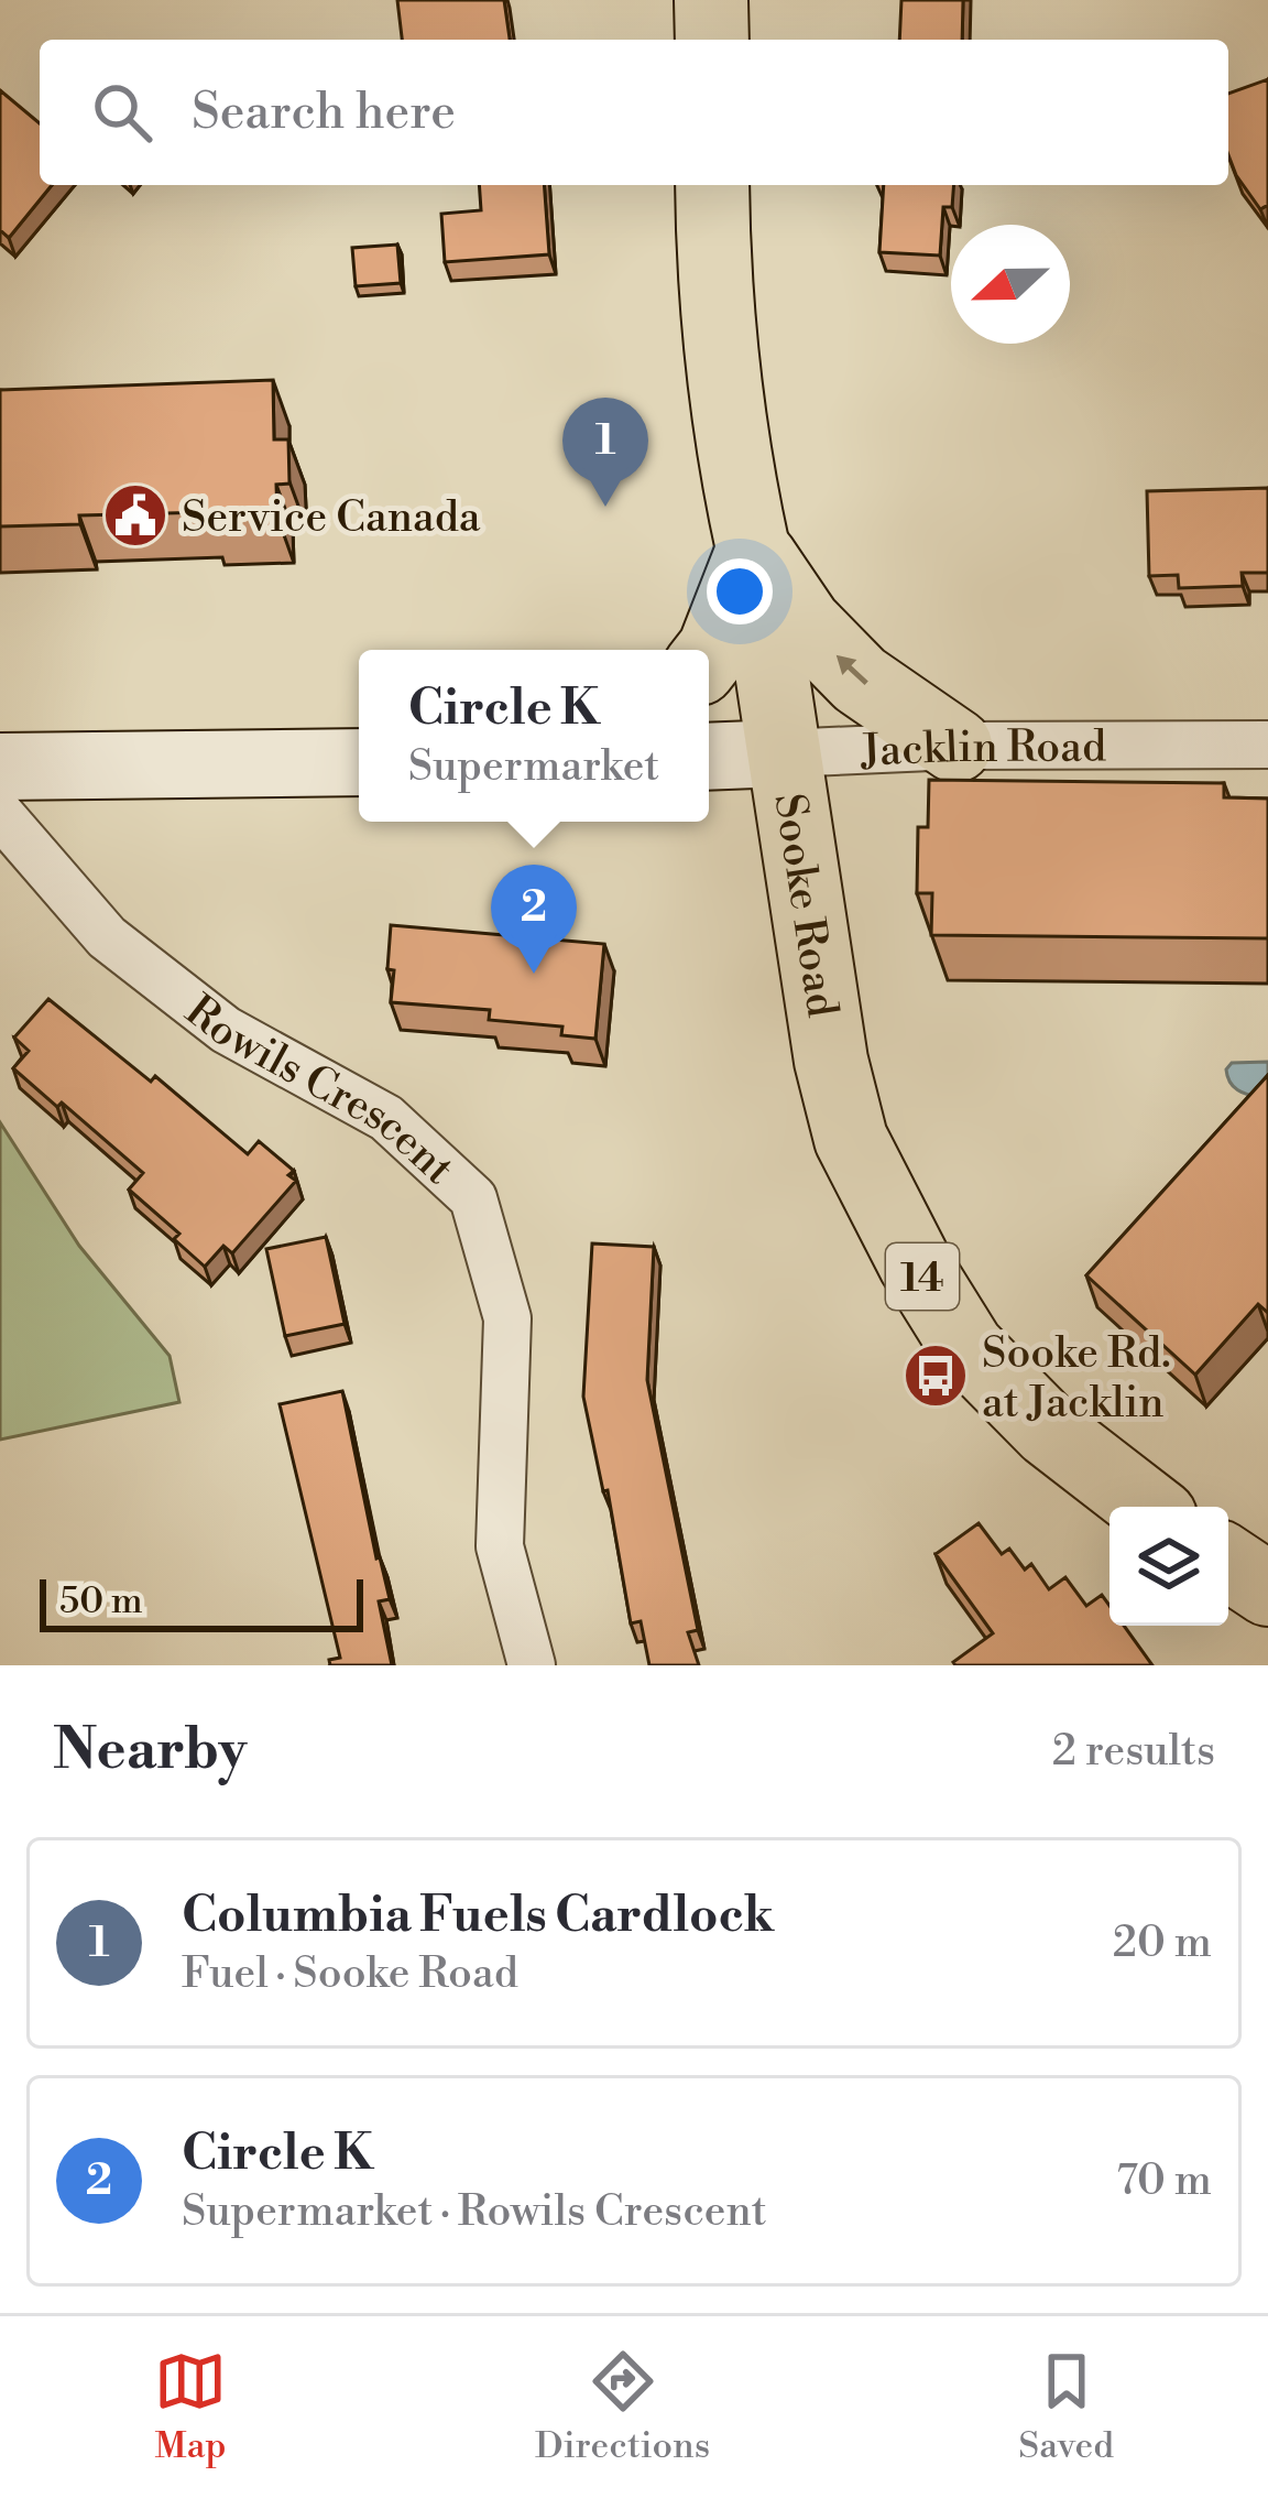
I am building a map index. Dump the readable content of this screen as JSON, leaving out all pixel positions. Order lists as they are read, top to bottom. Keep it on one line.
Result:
{"streets":{"main road":["Jacklin Road","Sooke Road","14"],"street":["Rowils Crescent"]},"crossings":[["Jacklin Road","Sooke Road"]],"places":{"public building":["Service Canada"],"bus stop":["Sooke Rd. at Jacklin"]},"scale_bar":"50 m","north":"left","page":{"search":"Search here","pins":["1","2"],"popup":["Circle K","Supermarket"],"scale":"50 m","heading":["Nearby","2 results"],"list":[{"mark":"1","name":"Columbia Fuels Cardlock","note":"Fuel · Sooke Road","value":"20 m"},{"mark":"2","name":"Circle K","note":"Supermarket · Rowils Crescent","value":"70 m"}],"nav":["Map","Directions","Saved"]}}
